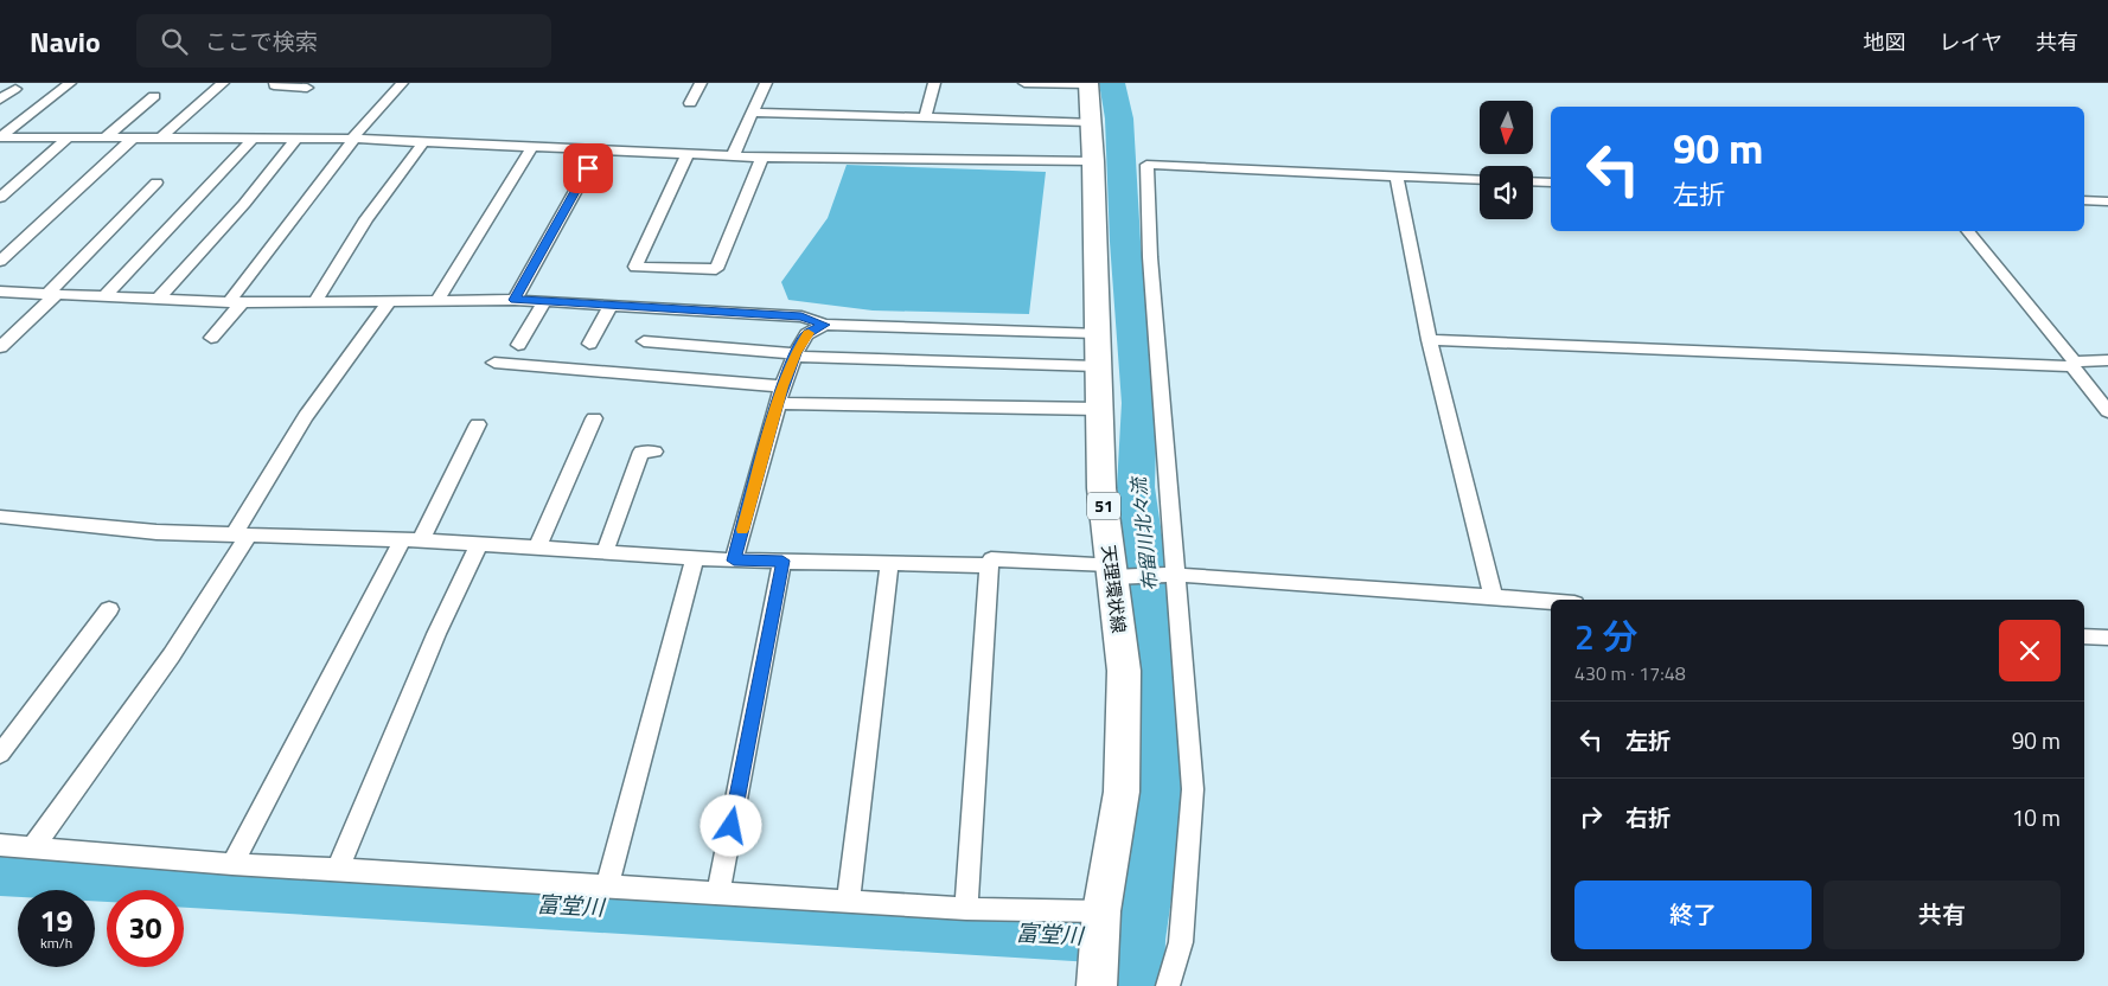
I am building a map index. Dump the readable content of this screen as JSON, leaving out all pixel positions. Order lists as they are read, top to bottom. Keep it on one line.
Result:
{"streets":{"main road":["51","天理環状線"]},"water":["布留川北々流","富堂川"],"north":"bottom","page":{"header":"Navio","search":"ここで検索","nav":["地図","レイヤ","共有"],"turn":["90 m","左折"],"heading":["2 分","430 m · 17:48"],"list":[{"name":"左折","value":"90 m"},{"name":"右折","value":"10 m"}],"buttons":["終了","共有"],"speed":"19 km/h","limit":"30"}}
